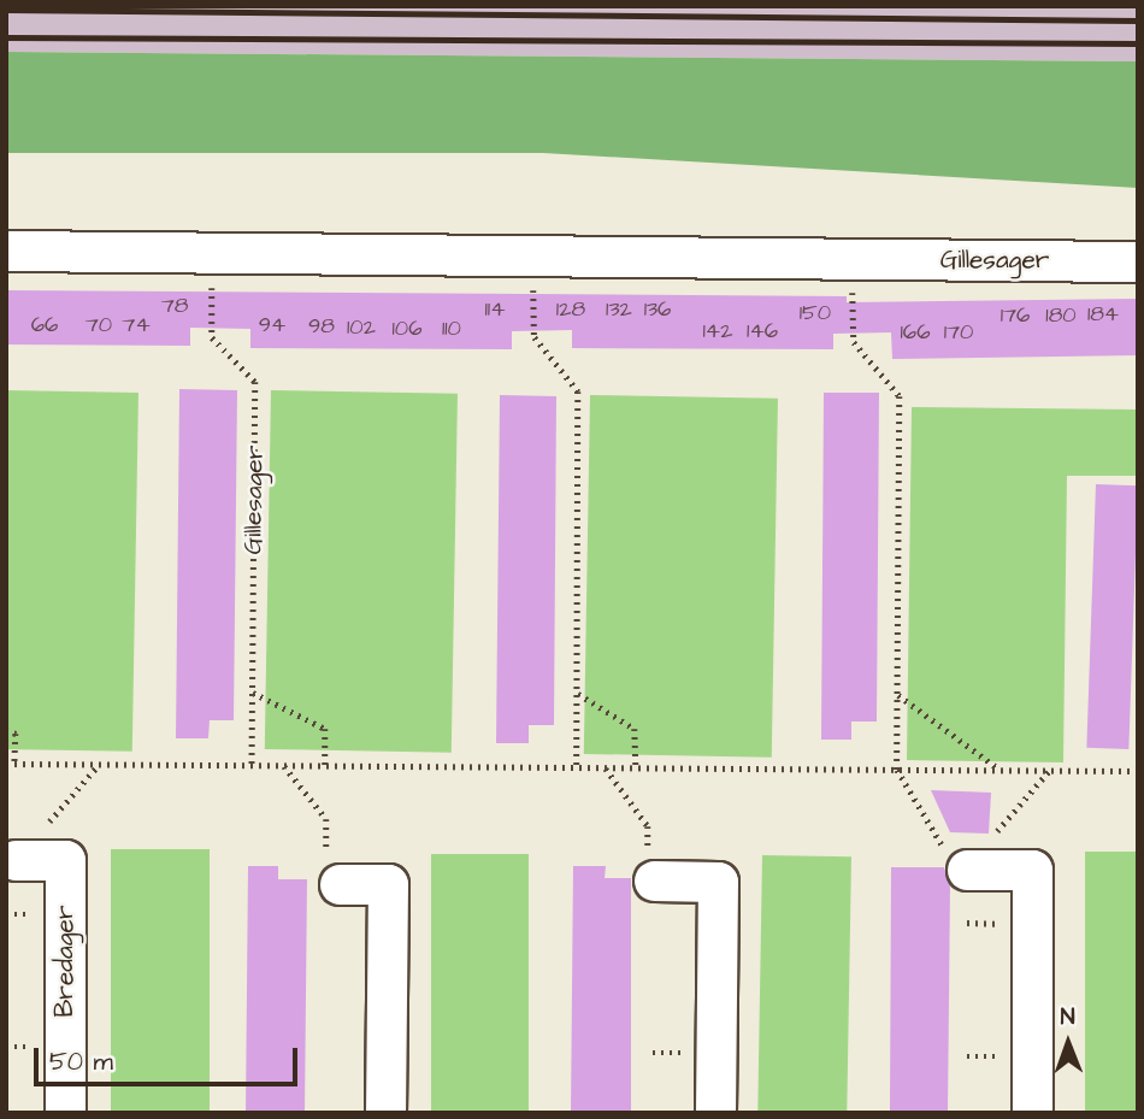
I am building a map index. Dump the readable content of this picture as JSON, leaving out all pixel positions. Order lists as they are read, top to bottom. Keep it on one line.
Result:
{"streets":{"street":["Gillesager","Bredager"]},"house_numbers":["78","114","128","132","136","150","184","176","180","66","70","74","94","98","102","106","110","142","146","166","170"],"scale_bar":"50 m","north":"top"}
